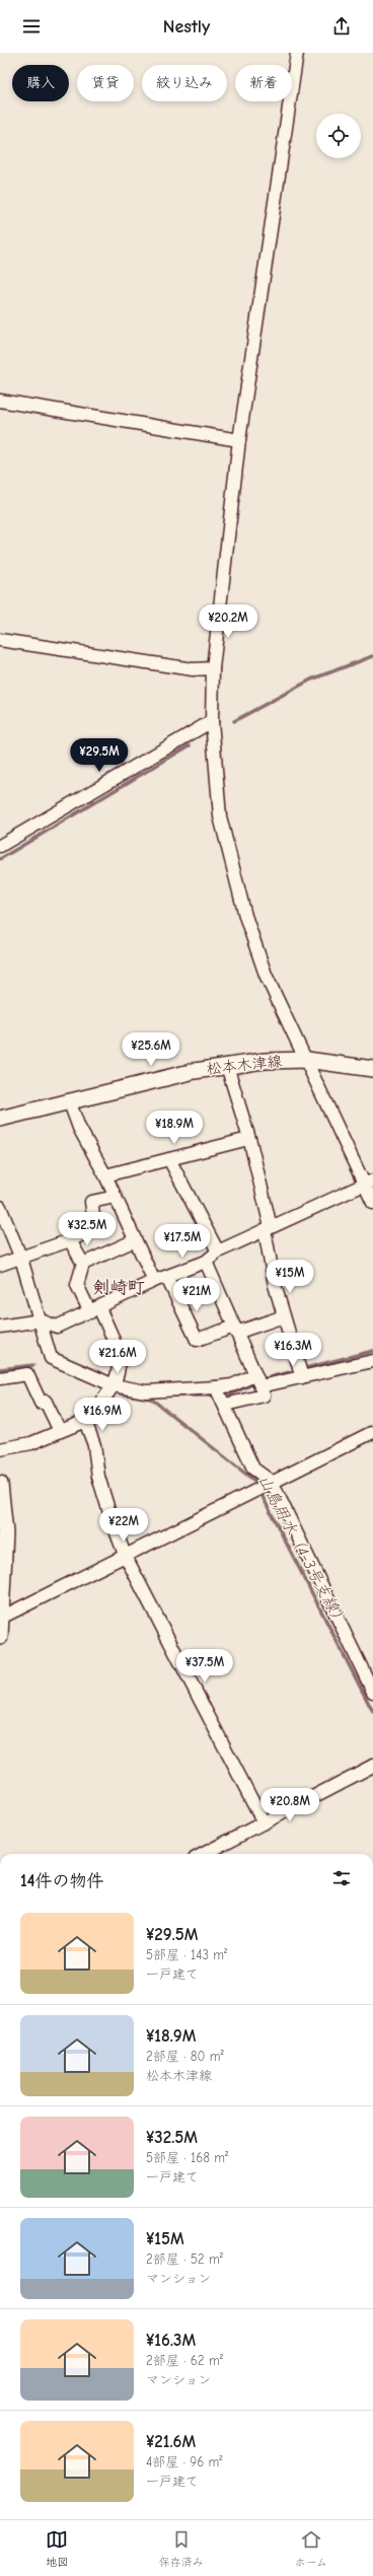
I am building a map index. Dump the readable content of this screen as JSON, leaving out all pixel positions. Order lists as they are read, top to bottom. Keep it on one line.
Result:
{"streets":{"main road":["松本木津線"]},"districts":["剣崎町"],"water":["山島用水（4-3号支線）"],"page":{"header":"Nestly","chip":["購入","賃貸","絞り込み","新着"],"price":["¥20.2M","¥29.5M","¥25.6M","¥18.9M","¥32.5M","¥17.5M","¥15M","¥21M","¥16.3M","¥21.6M","¥16.9M","¥22M","¥37.5M","¥20.8M"],"heading":"14件の物件","list":[{"name":"¥29.5M","note":"5部屋 · 143 m² · 一戸建て"},{"name":"¥18.9M","note":"2部屋 · 80 m² · 松本木津線"},{"name":"¥32.5M","note":"5部屋 · 168 m² · 一戸建て"},{"name":"¥15M","note":"2部屋 · 52 m² · マンション"},{"name":"¥16.3M","note":"2部屋 · 62 m² · マンション"},{"name":"¥21.6M","note":"4部屋 · 96 m² · 一戸建て"}],"tabs":["地図","保存済み","ホーム"]}}
